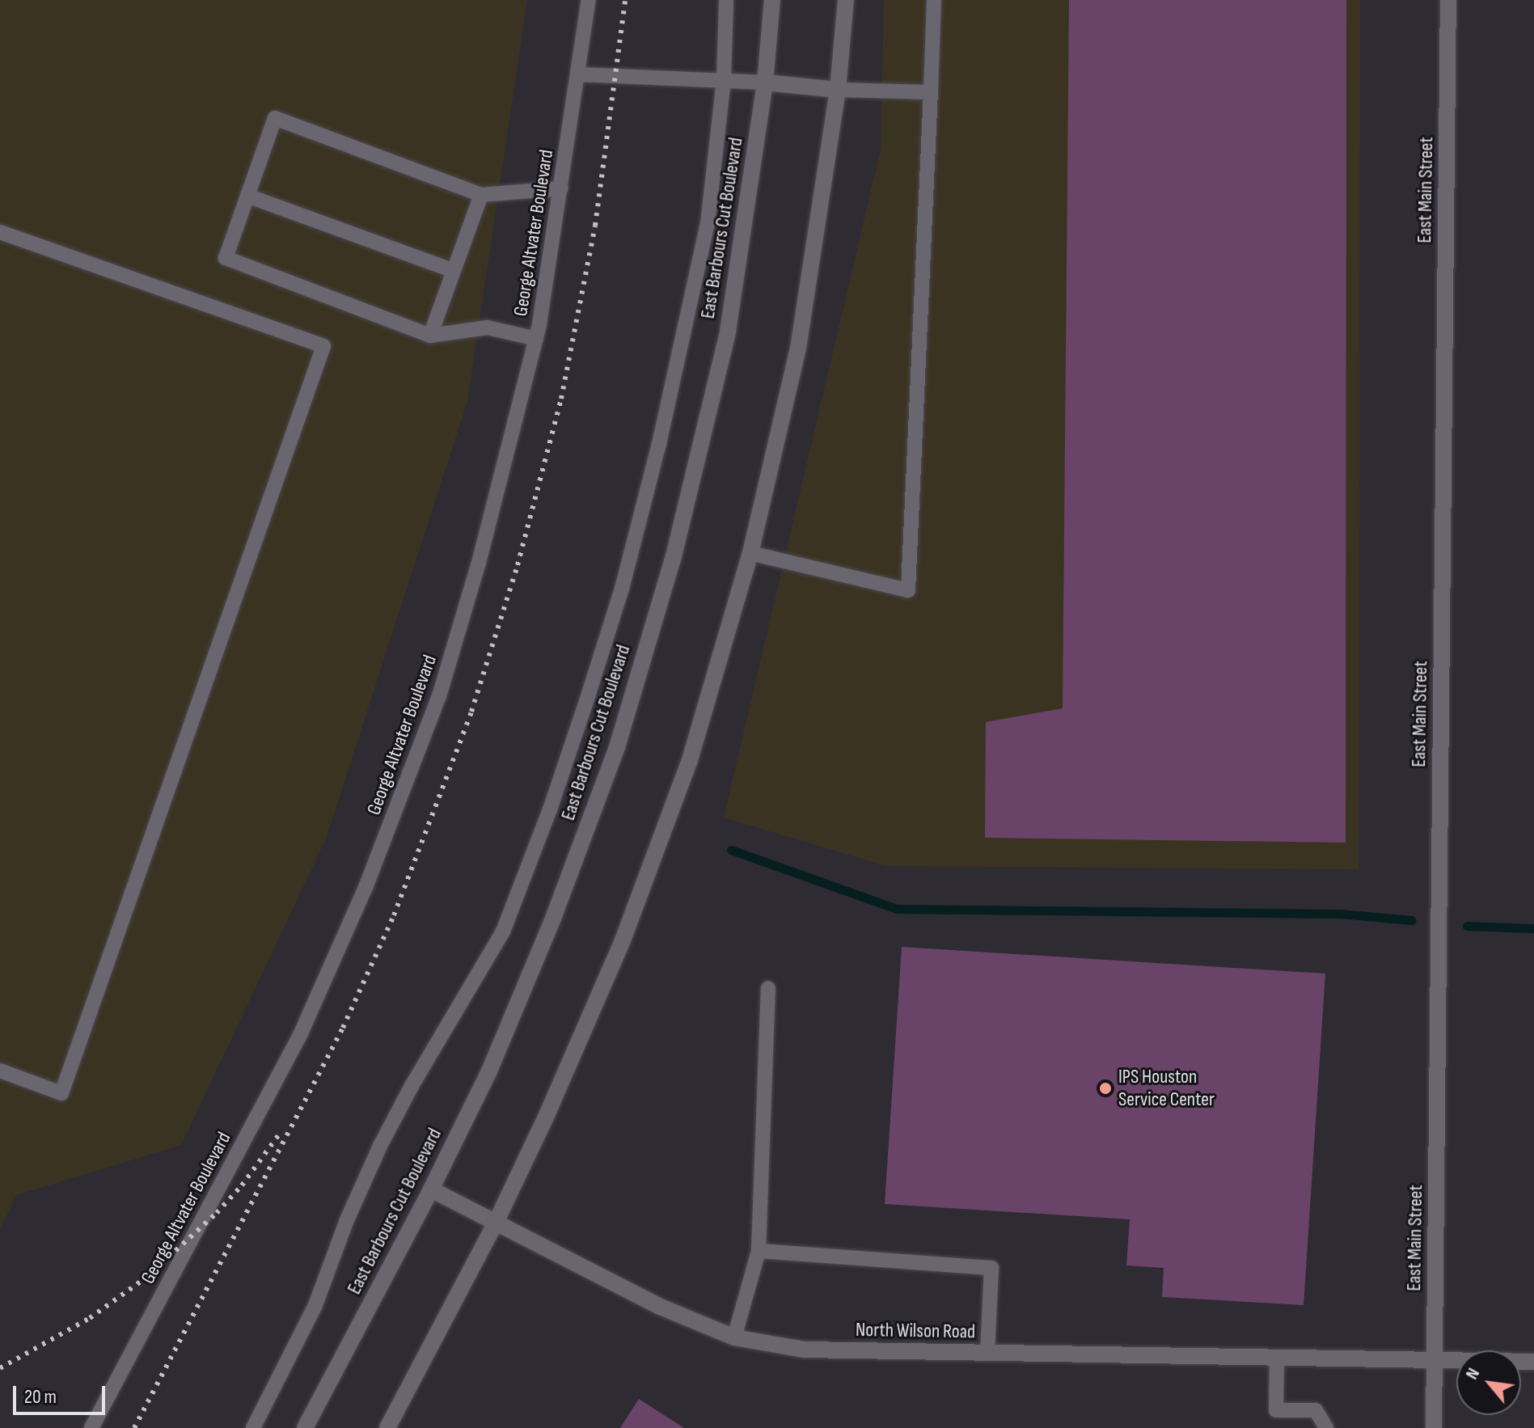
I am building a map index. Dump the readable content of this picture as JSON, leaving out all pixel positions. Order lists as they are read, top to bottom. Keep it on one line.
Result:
{"streets":{"street":["East Main Street","East Barbours Cut Boulevard","North Wilson Road"],"lane":["George Altvater Boulevard"]},"crossings":[["East Main Street","North Wilson Road"],["East Barbours Cut Boulevard","North Wilson Road"]],"places":["IPS Houston Service Center"],"scale_bar":"20 m","north":"top left"}
